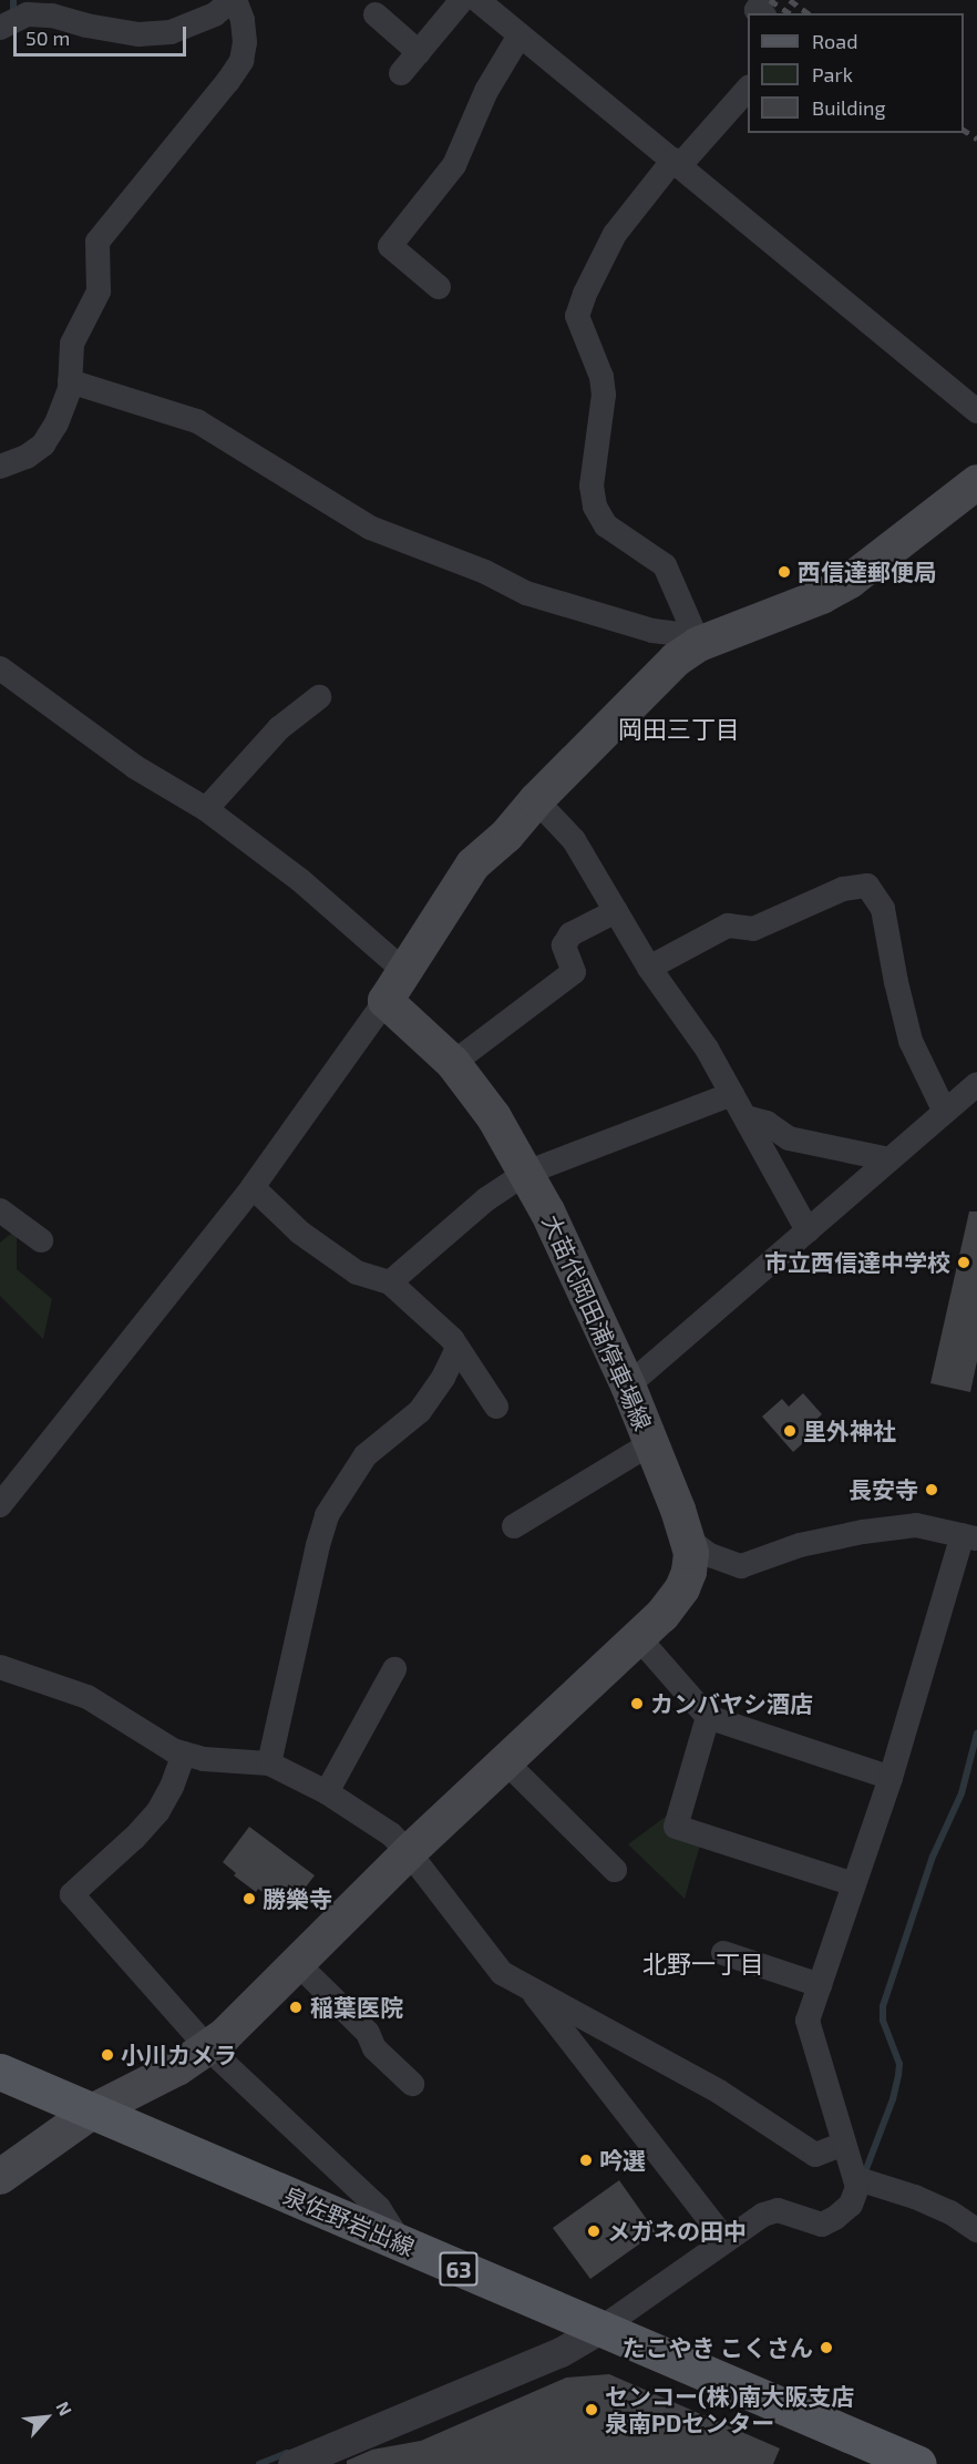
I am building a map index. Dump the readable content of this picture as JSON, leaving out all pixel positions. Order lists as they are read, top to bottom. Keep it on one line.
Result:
{"streets":{"main road":["大苗代岡田浦停車場線","泉佐野岩出線","63"]},"crossings":[["大苗代岡田浦停車場線","泉佐野岩出線"]],"districts":["岡田三丁目","北野一丁目"],"places":["西信達郵便局","市立西信達中学校","里外神社","長安寺","カンバヤシ酒店","勝樂寺","稲葉医院","小川カメラ","吟選","メガネの田中","たこやき こくさん","センコー(株)南大阪支店 泉南PDセンター"],"legend":["Road","Park","Building"],"scale_bar":"50 m","north":"top right"}
